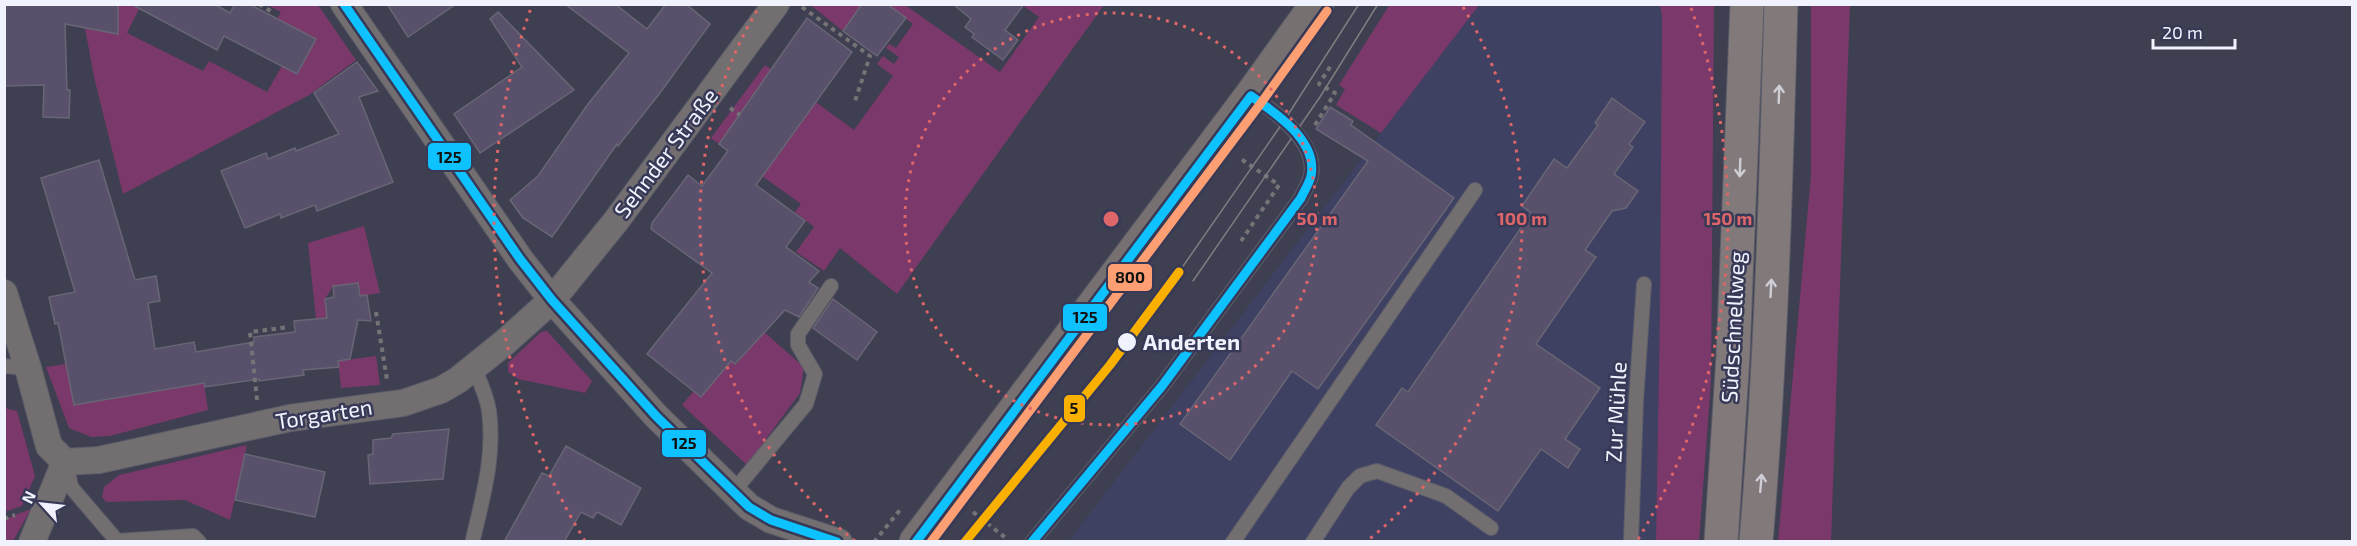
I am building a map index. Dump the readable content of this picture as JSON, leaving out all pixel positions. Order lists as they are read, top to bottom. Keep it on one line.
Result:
{"streets":{"highway":["Südschnellweg"],"street":["Sehnder Straße","Torgarten"],"lane":["Zur Mühle"]},"crossings":[["Sehnder Straße","Torgarten"]],"places":["Anderten"],"lines":["transit line 125","transit line 800","transit line 5"],"scale_bar":"20 m","north":"top left","rings":["50 m","100 m","150 m"]}
